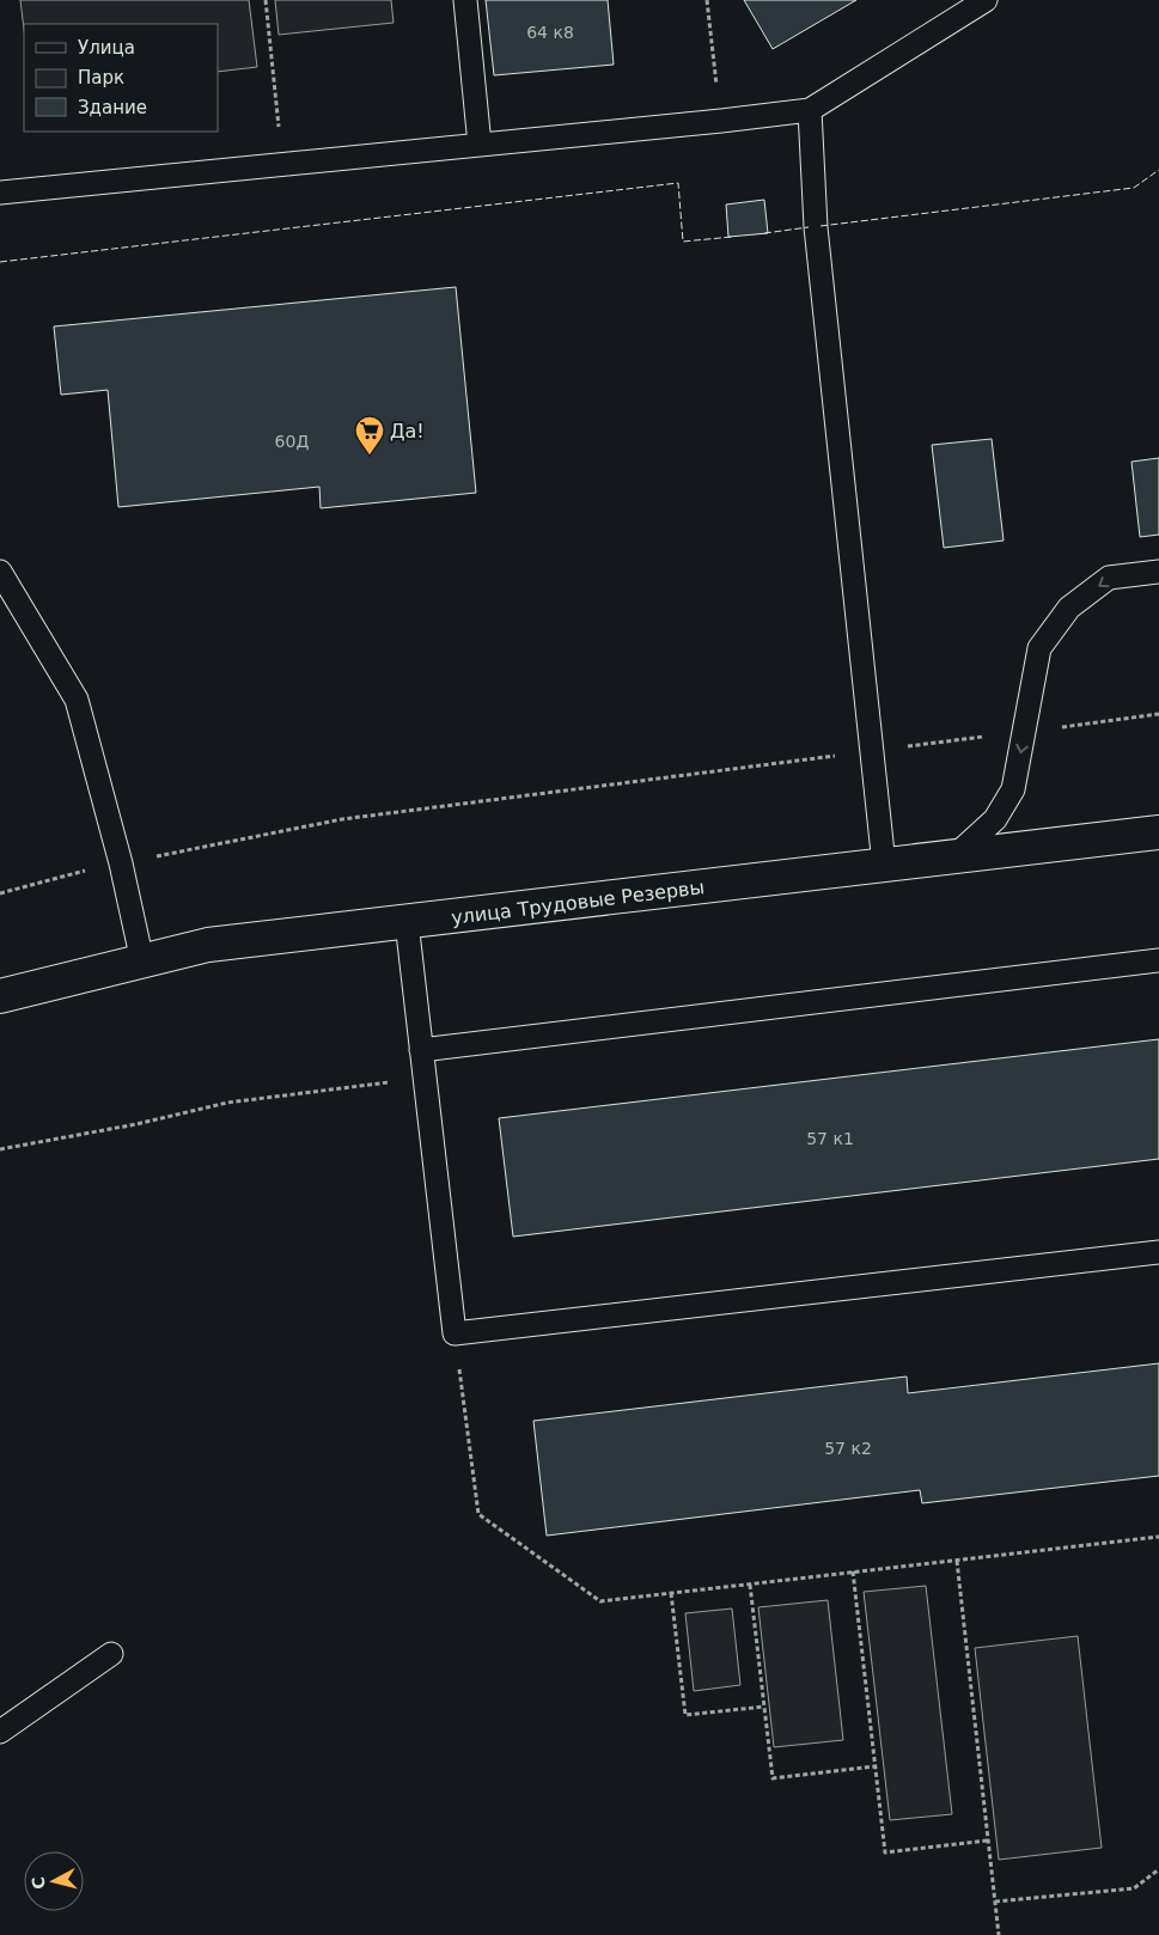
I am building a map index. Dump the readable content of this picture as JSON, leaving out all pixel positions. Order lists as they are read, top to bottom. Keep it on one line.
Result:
{"streets":{"street":["улица Трудовые Резервы"]},"places":{"supermarket":["Да!"]},"house_numbers":["64 к8","60Д","57 к1","57 к2"],"legend":["Улица","Парк","Здание"],"north":"left"}
